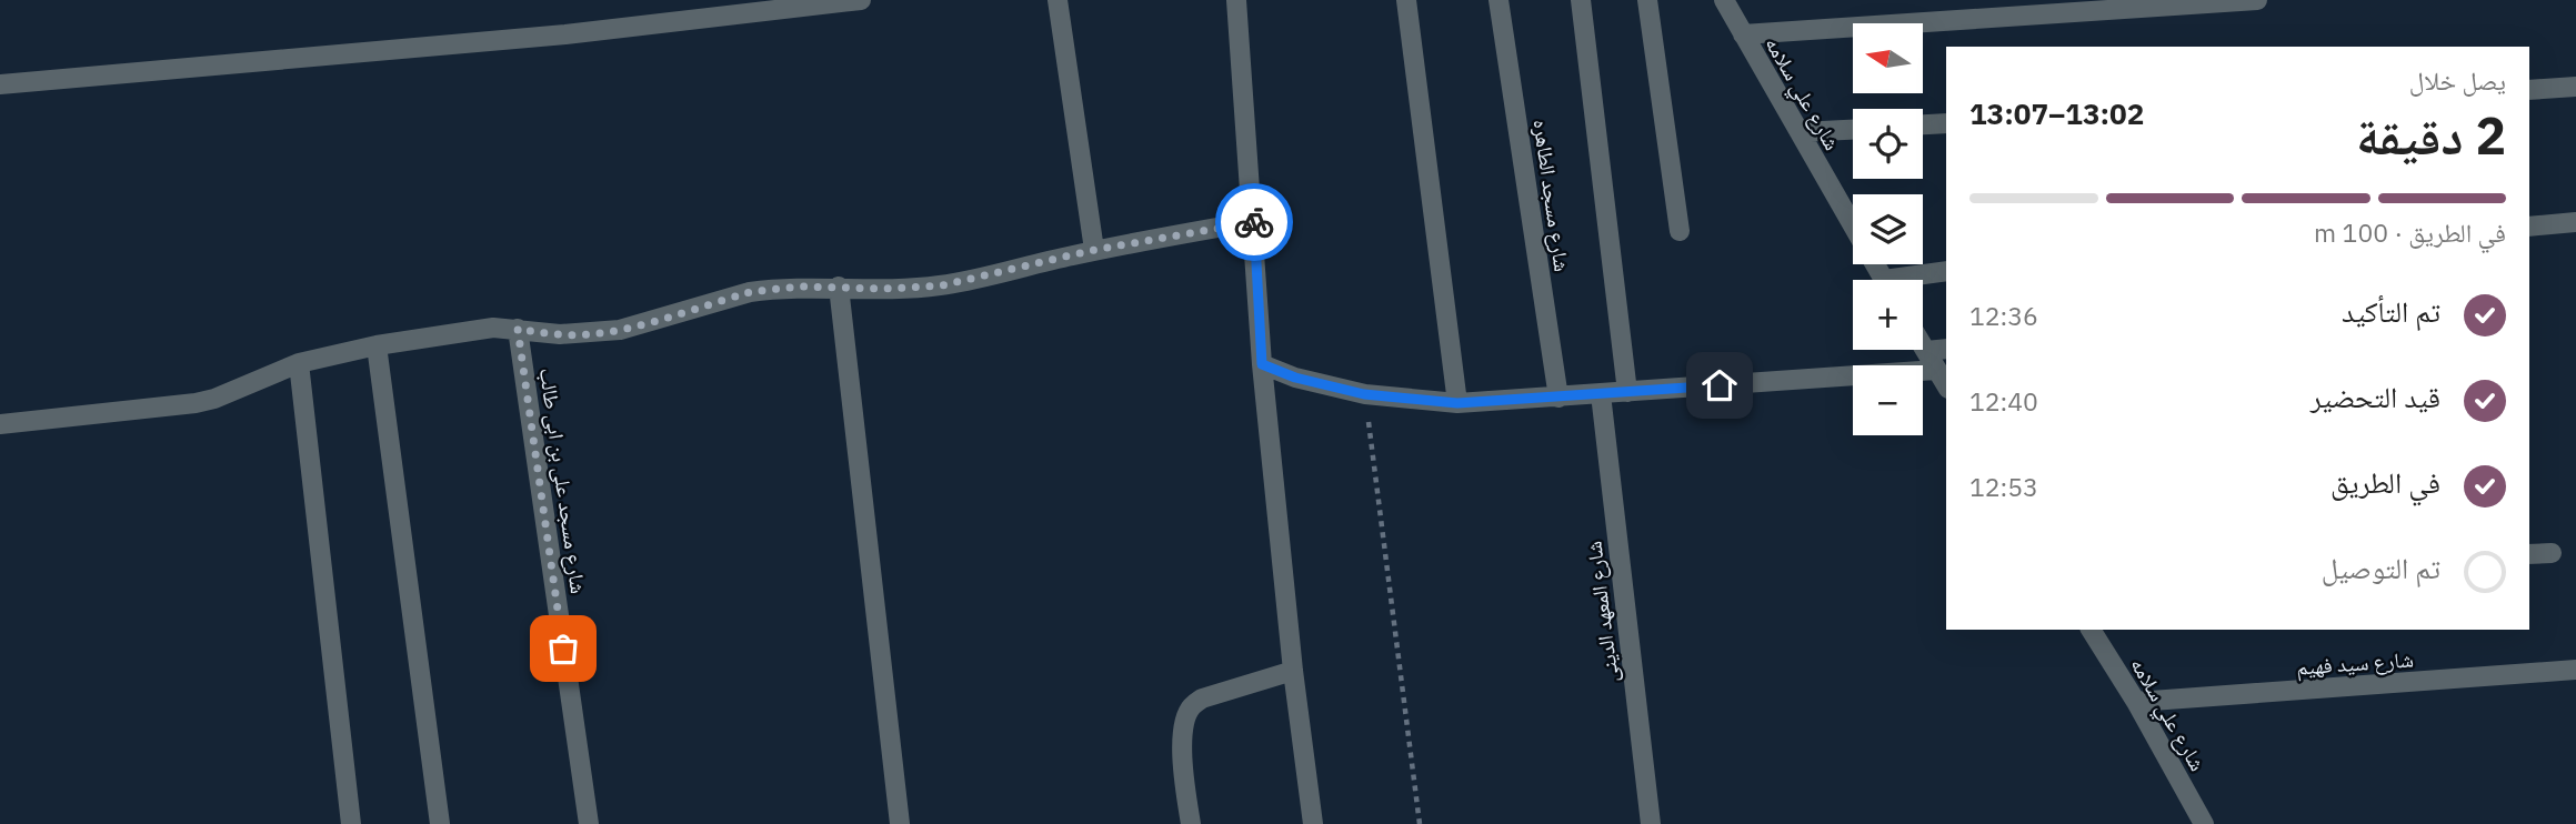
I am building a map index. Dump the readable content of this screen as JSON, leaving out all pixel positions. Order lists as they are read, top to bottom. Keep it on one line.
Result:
{"streets":{"street":["شارع علي سلامه","شارع مسجد الطاهره","شارع مسجد على بن ابى طالب","شارع المعهد الدينى","شارع سيد فهيم"]},"crossings":[["شارع علي سلامه","شارع سيد فهيم"]],"north":"left","page":{"map_buttons":["+","−"],"heading":["2 دقيقة","يصل خلال","13:02–13:07"],"bar":"في الطريق · 100 m","list":[["تم التأكيد","12:36"],["قيد التحضير","12:40"],["في الطريق","12:53"],"تم التوصيل"]}}
